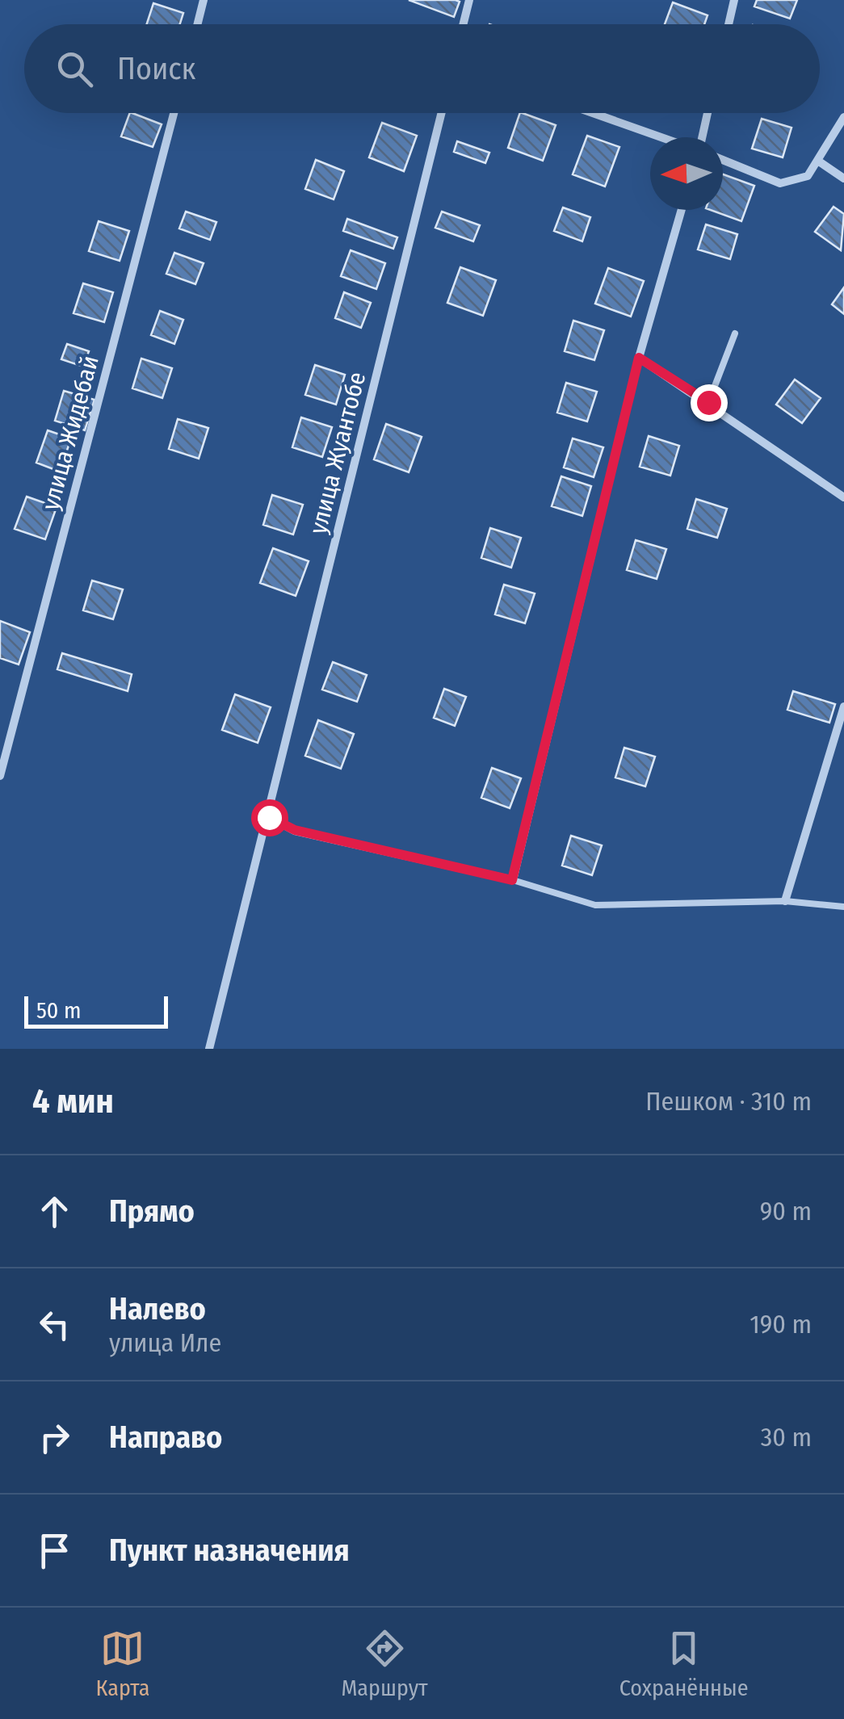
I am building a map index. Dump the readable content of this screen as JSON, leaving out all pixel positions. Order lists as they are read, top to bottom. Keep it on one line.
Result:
{"streets":{"street":["улица Жидебай","улица Жуантобе"]},"scale_bar":"50 m","north":"left","page":{"search":"Поиск","scale":"50 m","heading":["4 мин","Пешком · 310 m"],"list":[["Прямо","90 m"],["Налево","улица Иле","190 m"],["Направо","30 m"],"Пункт назначения"],"nav":["Карта","Маршрут","Сохранённые"]}}
